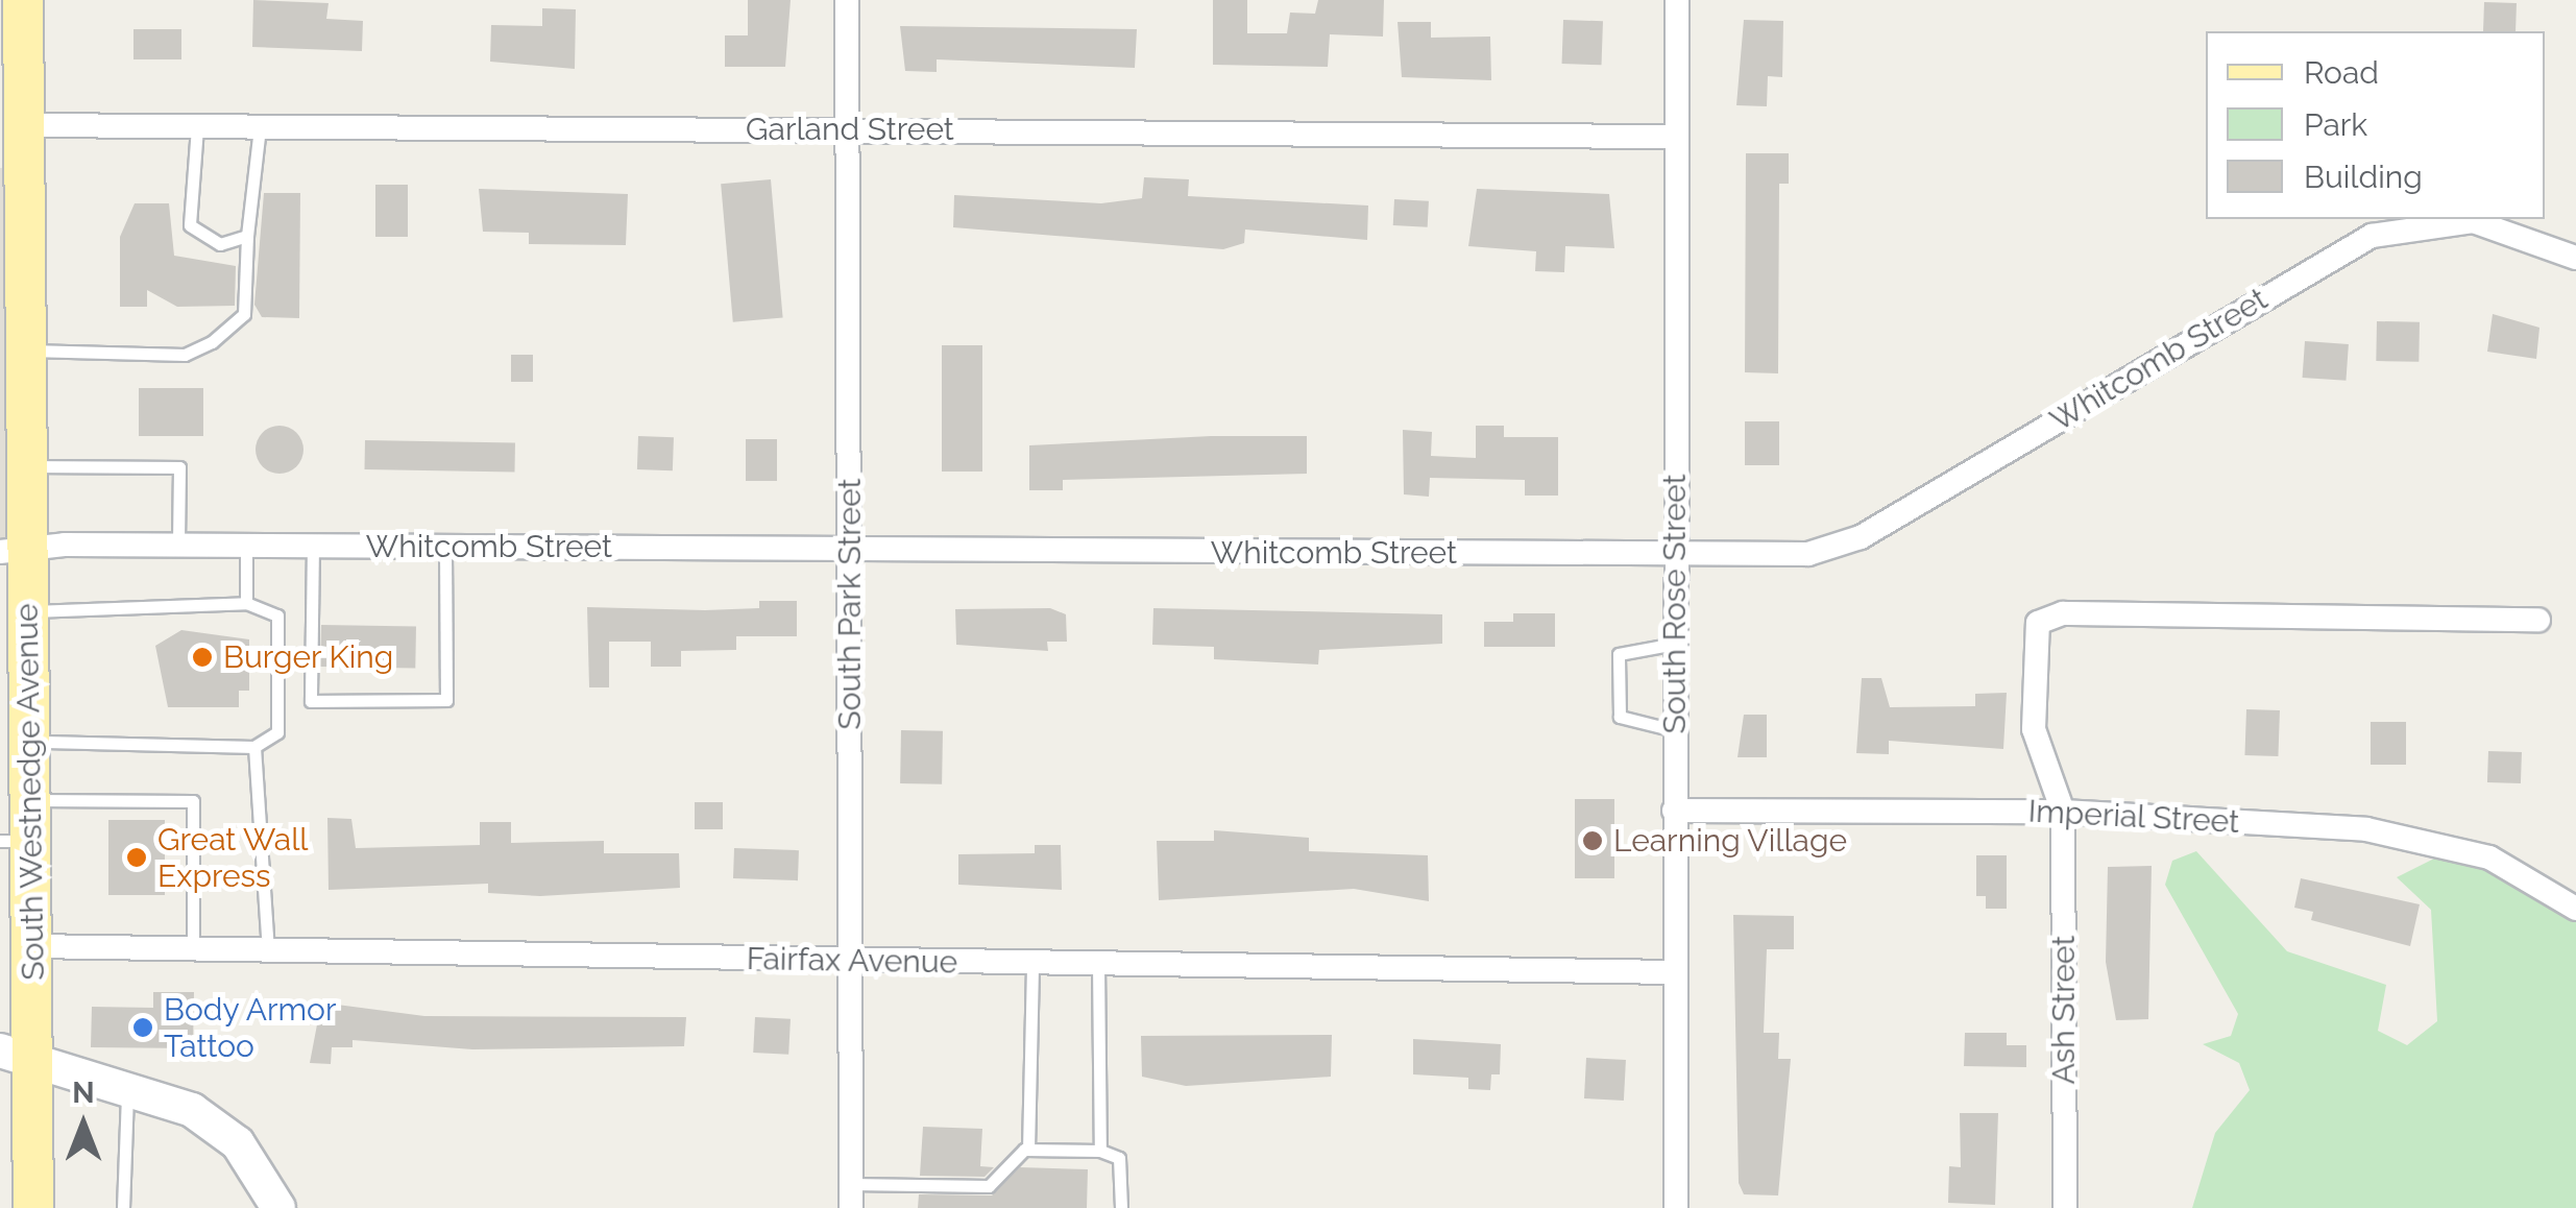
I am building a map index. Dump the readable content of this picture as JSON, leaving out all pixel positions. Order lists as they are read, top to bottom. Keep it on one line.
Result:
{"streets":{"main road":["South Westnedge Avenue"],"street":["Garland Street","Whitcomb Street","South Park Street","South Rose Street","Imperial Street","Fairfax Avenue","Ash Street"]},"crossings":[["Garland Street","South Park Street"],["Garland Street","South Rose Street"],["Garland Street","South Westnedge Avenue"],["Whitcomb Street","South Park Street"],["Whitcomb Street","South Rose Street"],["Whitcomb Street","South Westnedge Avenue"],["South Park Street","Fairfax Avenue"],["South Rose Street","Imperial Street"],["South Rose Street","Fairfax Avenue"],["South Westnedge Avenue","Fairfax Avenue"],["Imperial Street","Ash Street"]],"places":["Burger King","Learning Village","Great Wall Express","Body Armor Tattoo"],"legend":["Road","Park","Building"],"north":"top"}
